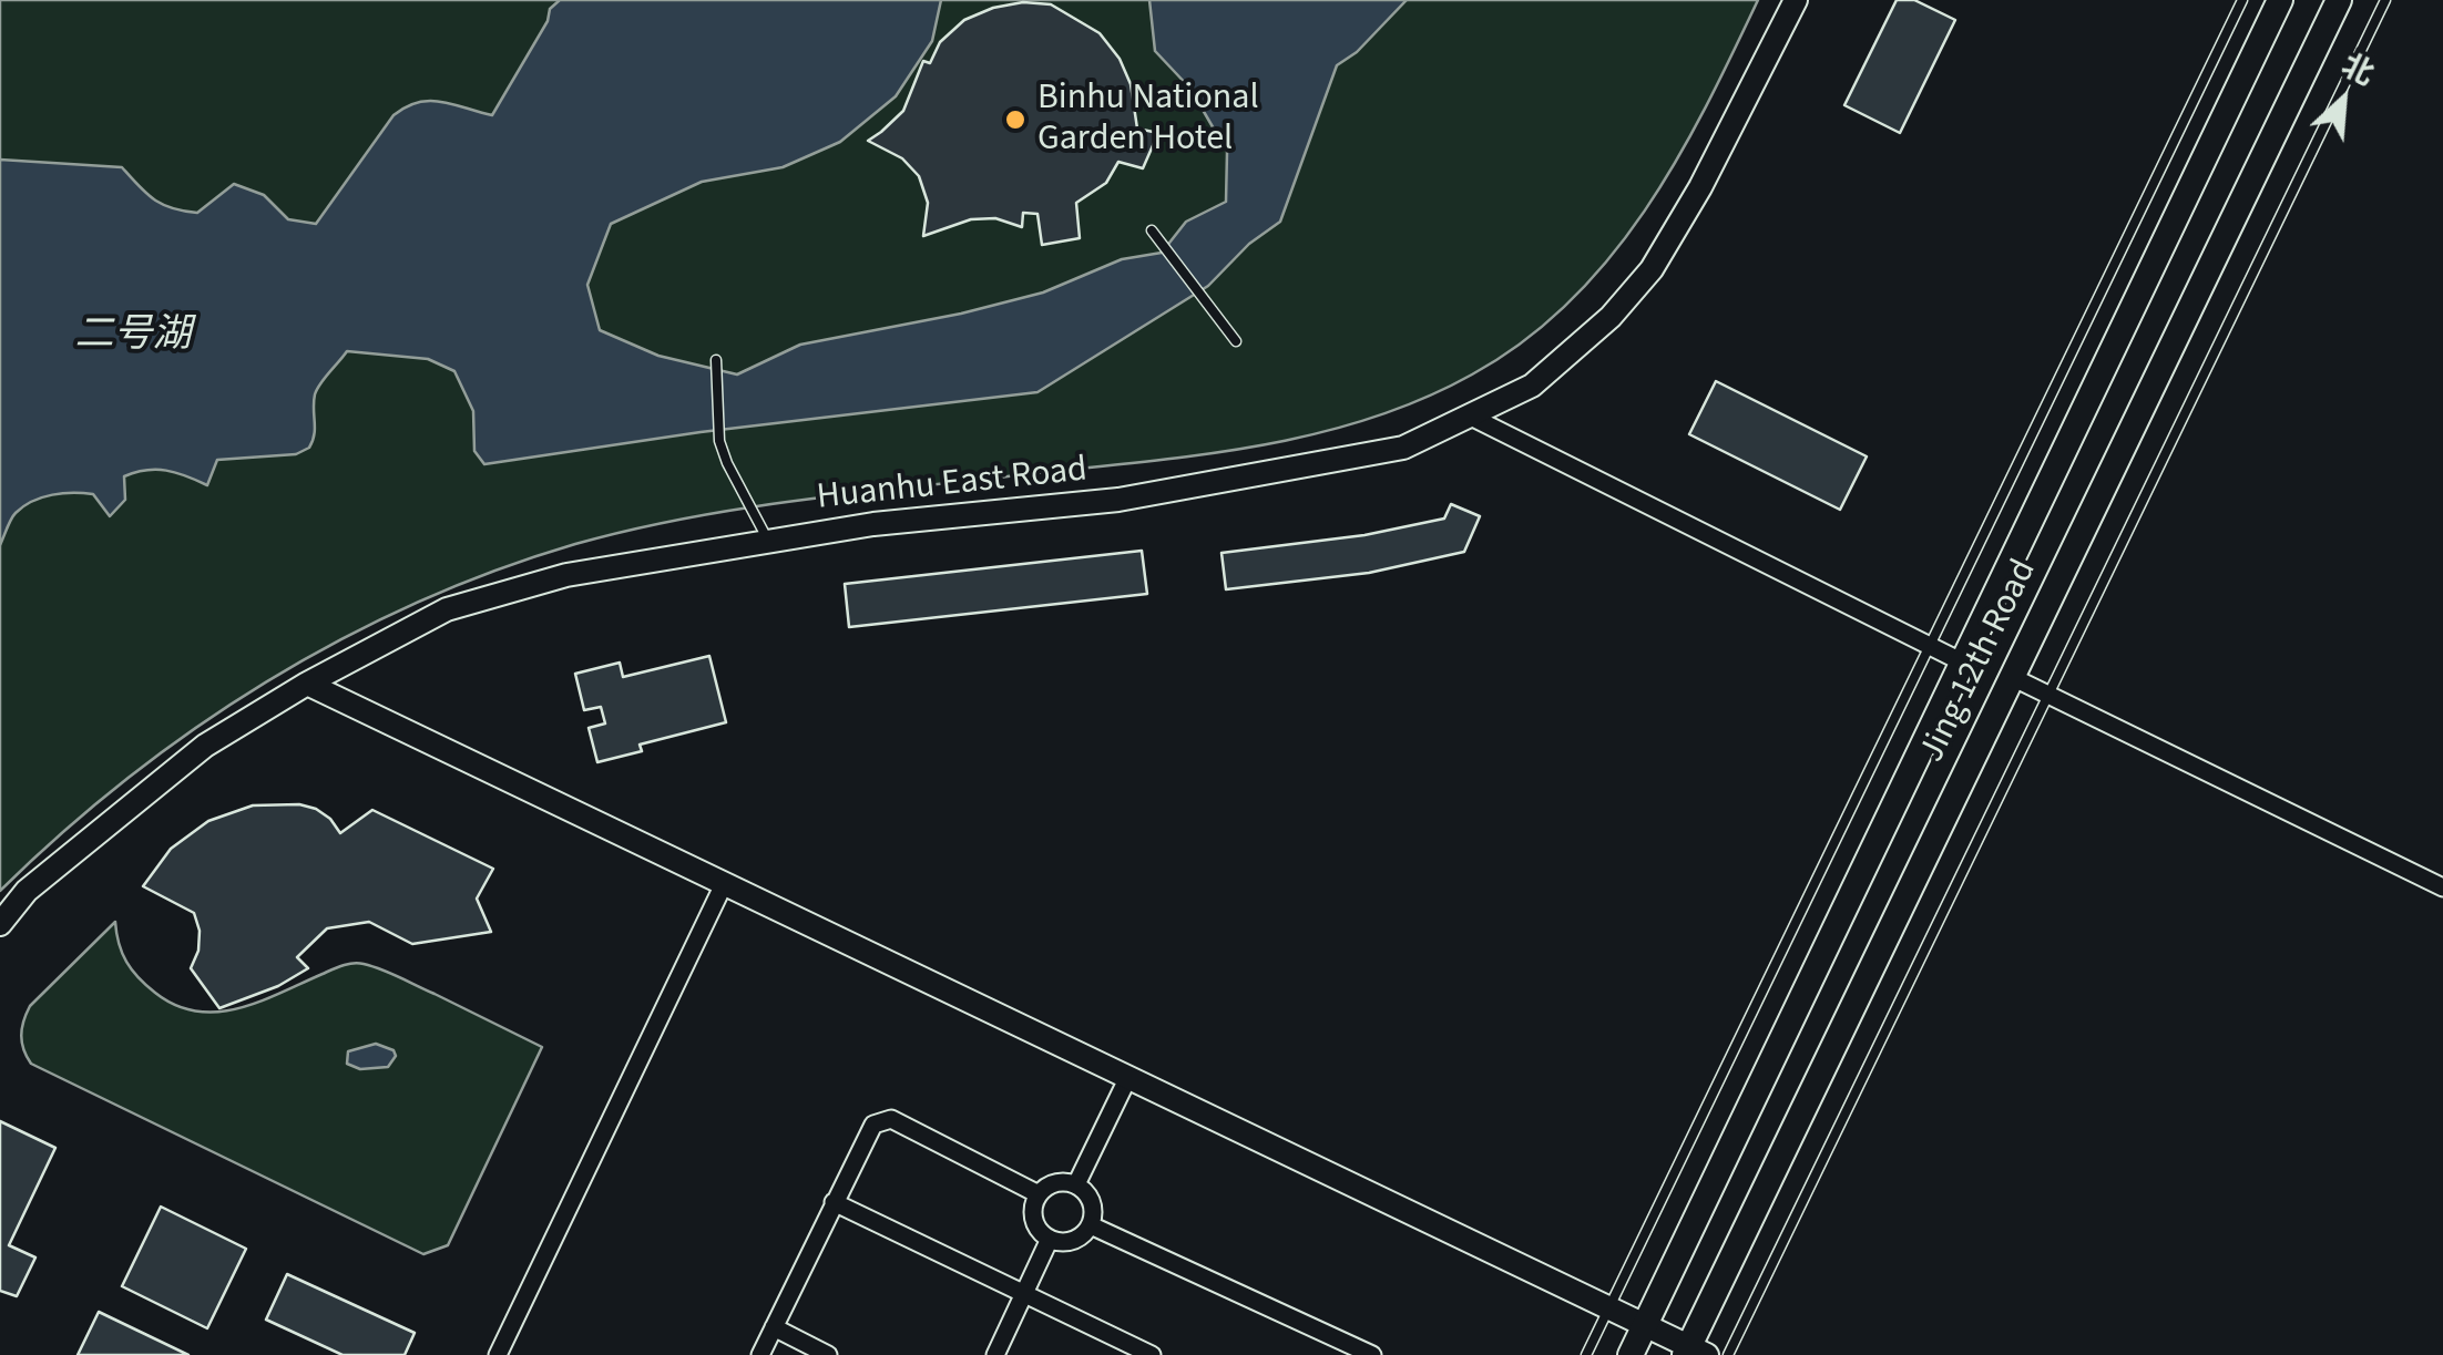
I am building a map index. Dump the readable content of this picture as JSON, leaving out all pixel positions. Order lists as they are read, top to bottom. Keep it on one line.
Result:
{"streets":{"main road":["Jing 12th Road"],"street":["Huanhu East Road"]},"water":["二号湖"],"places":["Binhu National Garden Hotel"],"north":"top right"}
